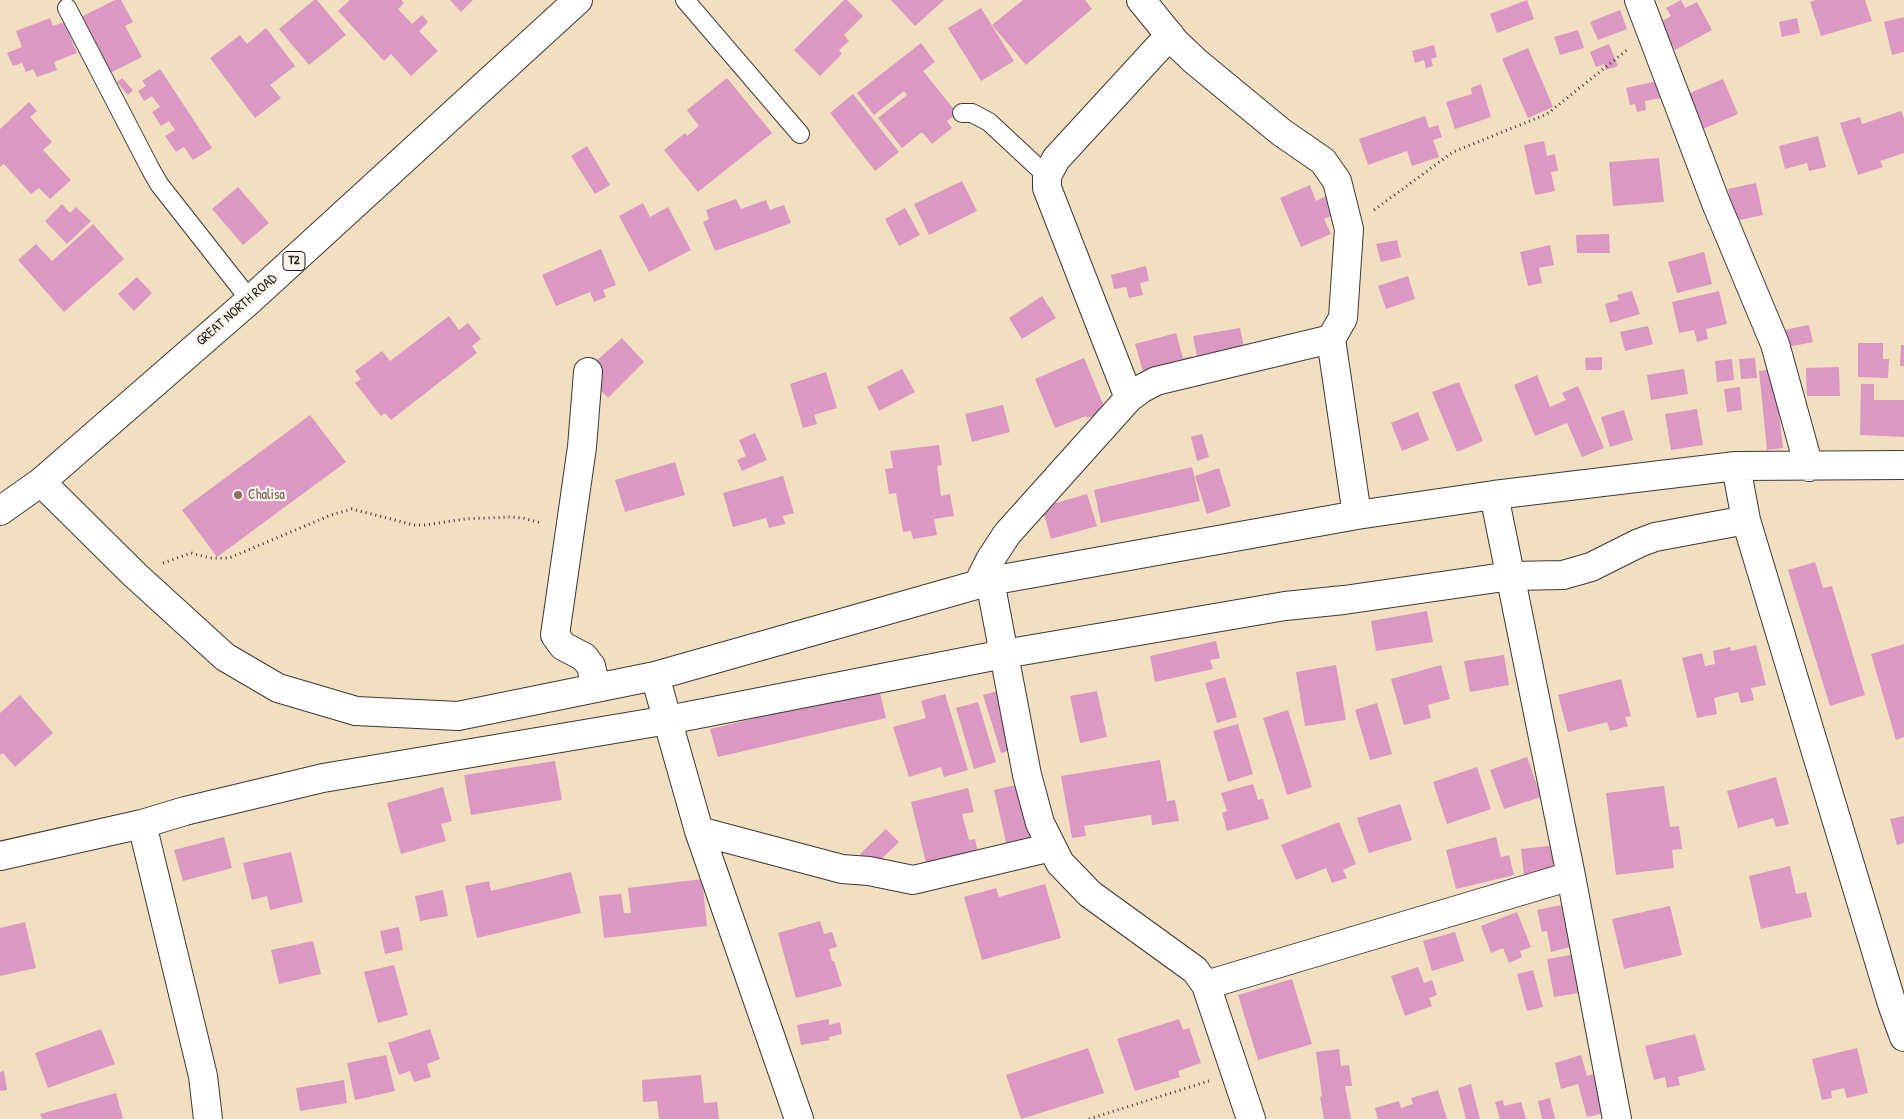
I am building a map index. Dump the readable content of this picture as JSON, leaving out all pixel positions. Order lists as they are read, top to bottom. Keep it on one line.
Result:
{"streets":{"main road":["T2","GREAT NORTH ROAD"]},"places":["Chalisa"]}
